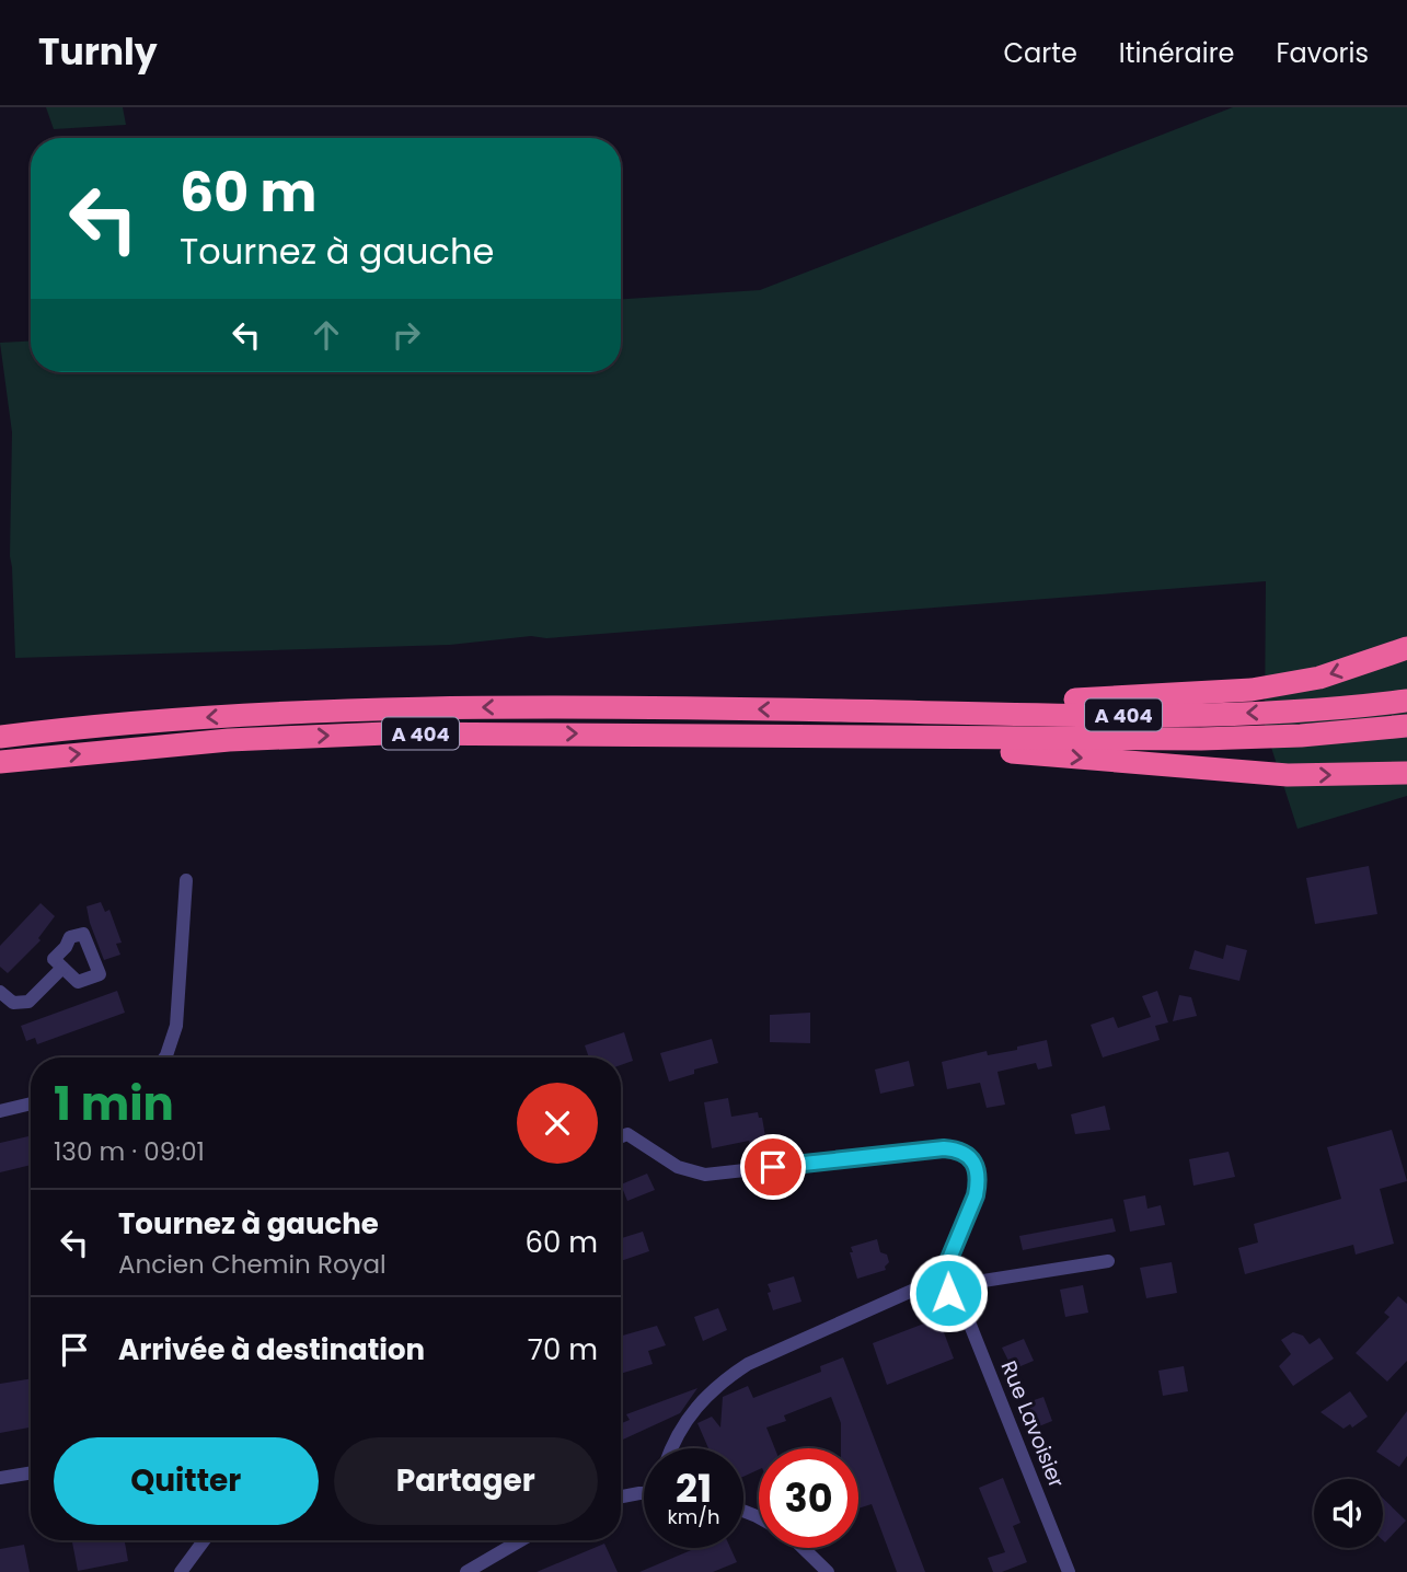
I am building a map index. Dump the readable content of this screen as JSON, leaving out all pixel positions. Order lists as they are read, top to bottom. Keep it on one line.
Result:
{"streets":{"highway":["A 404"],"street":["Rue Lavoisier"]},"page":{"header":"Turnly","nav":["Carte","Itinéraire","Favoris"],"turn":["60 m","Tournez à gauche"],"heading":["1 min","130 m · 09:01"],"list":[{"name":"Tournez à gauche","note":"Ancien Chemin Royal","value":"60 m"},{"name":"Arrivée à destination","value":"70 m"}],"buttons":["Quitter","Partager"],"speed":"21 km/h","limit":"30"}}
